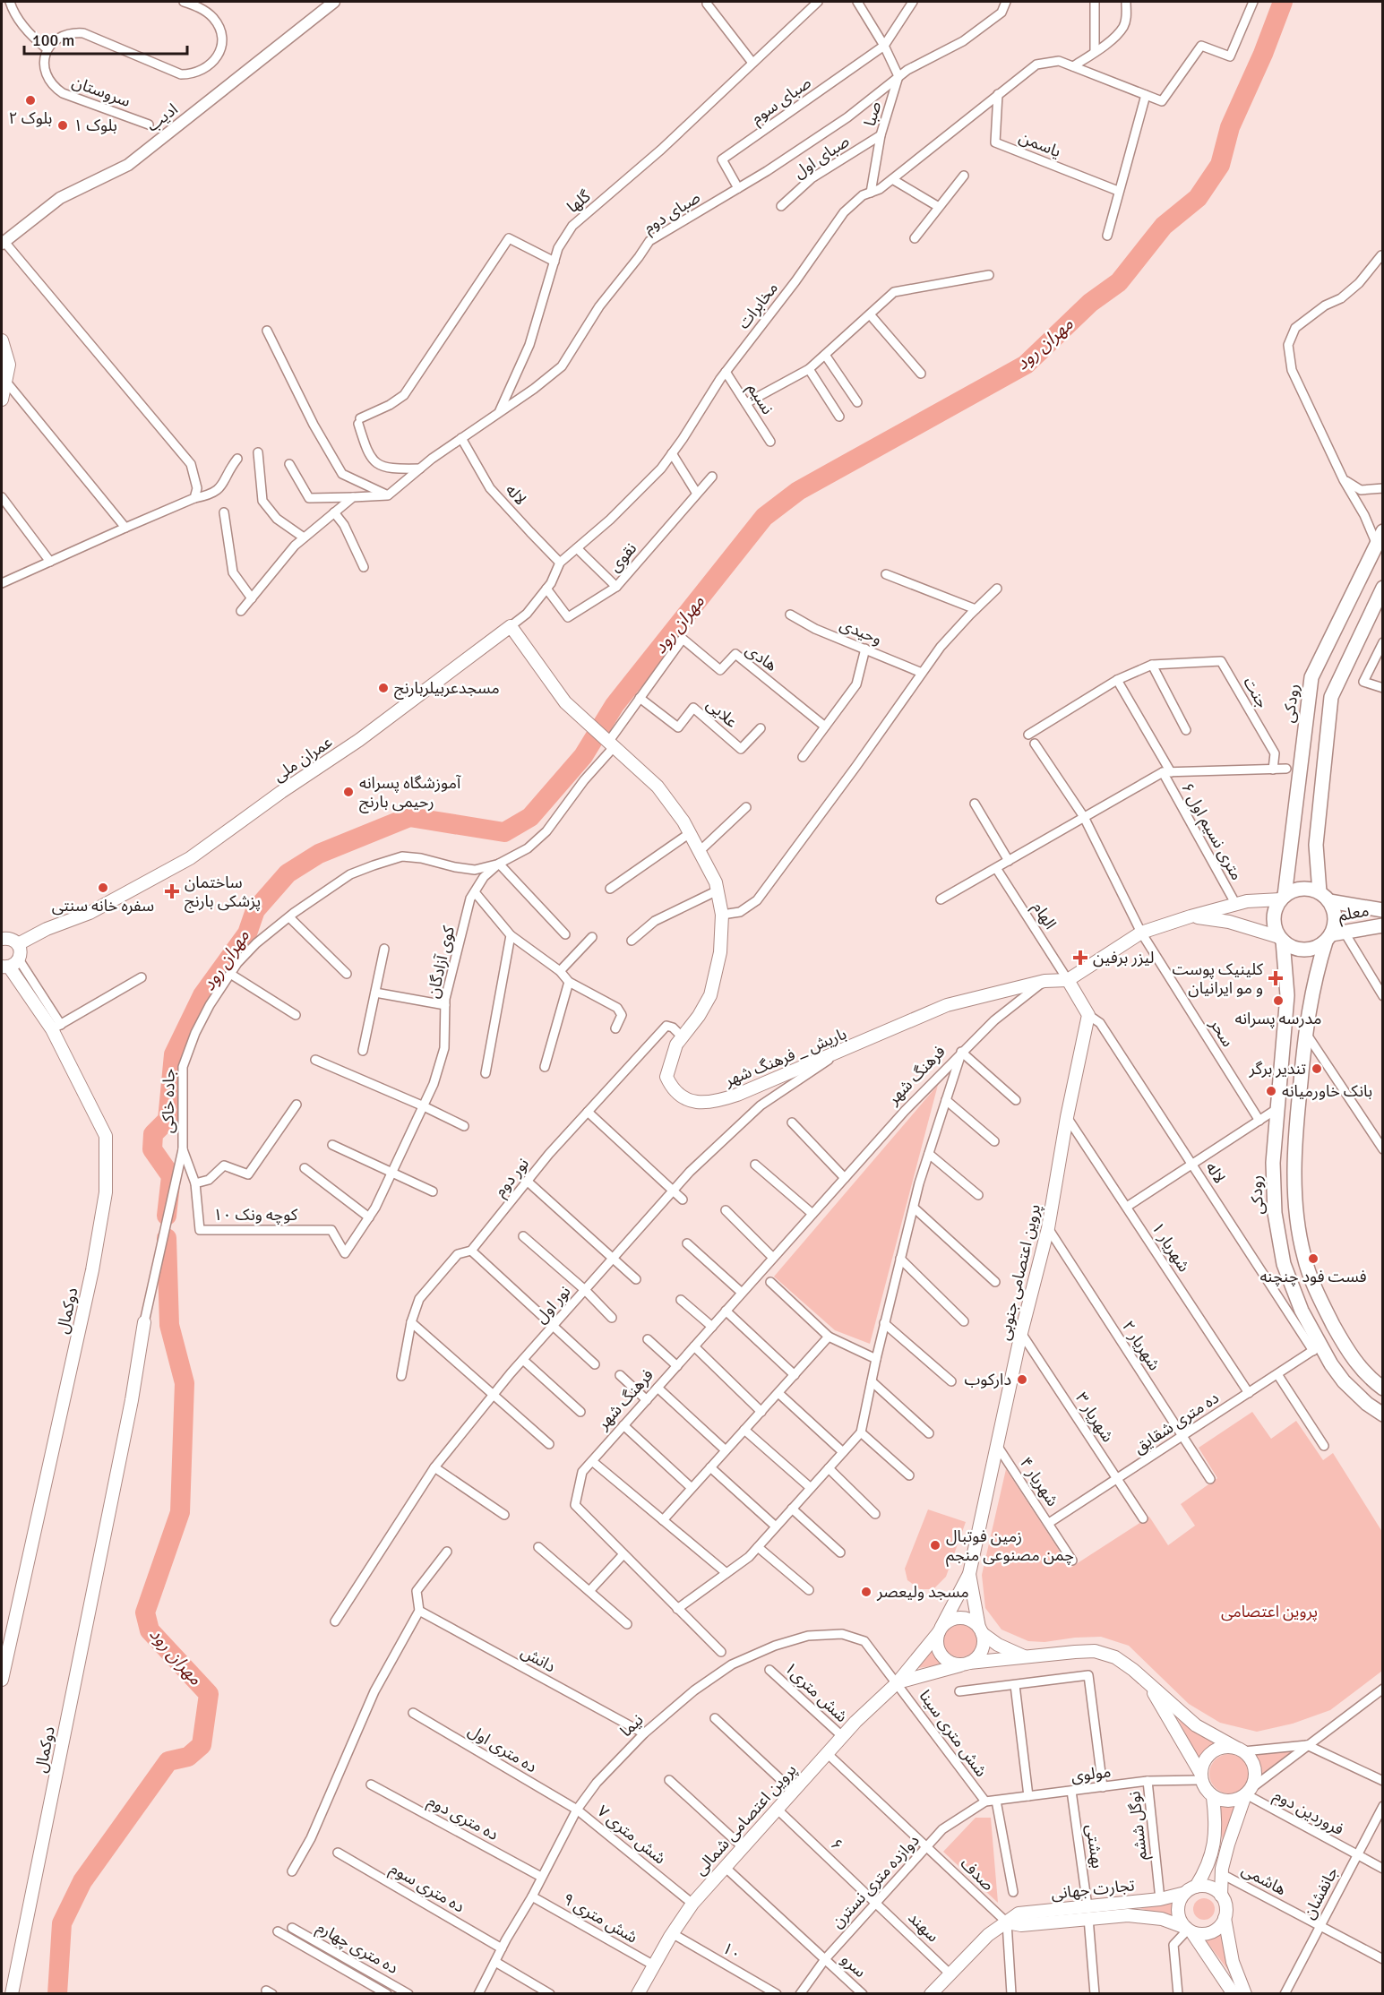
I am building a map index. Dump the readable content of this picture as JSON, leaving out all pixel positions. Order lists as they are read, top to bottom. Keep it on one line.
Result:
{"streets":{"main road":["رودکی","عمران ملی","معلم","باریش _ فرهنگ شهر","رودکى","پروین اعتصامی جنوبی","دوکمال","پروین اعتصامی شمالی","تجارت جهانی"],"street":["سروستان","صبای سوم","صبا","ادیب","یاسمن","صبای اول","گلها","صبای دوم","مخابرات","نسیم","لاله","نقوی","وحیدی","هادی","جنت","علایی","۶ متری نسیم اول","الهام","کوی آزادگان","سحر","فرهنگ شهر","جاده خاکی","نور دوم","کوچه ونک ۱۰","شهریار ۱","نور اول","شهریار ۲","شهریار ۳","ده متری شقایق","شهریار ۴","دانش","شش متری۱","نیما","شش متری سینا","ده متری اول","مولوی","فروردین دوم","ده متری دوم","نوگل ششم","۷ شش متری","۶","بهشتی","صدف","هاشمی","دوازده متری نسترن","ده متری سوم","جانفشان","۹ شش متری","سهند","ده متری چهارم","۱۰","سرو"]},"crossings":[["صبای سوم","صبای دوم"],["صبا","صبای اول"],["صبا","صبای دوم"],["صبا","مخابرات"],["یاسمن","مخابرات"],["گلها","صبای دوم"],["صبای دوم","لاله"],["مخابرات","نسیم"],["مخابرات","لاله"],["مخابرات","نقوی"],["مخابرات","عمران ملی"],["مخابرات","باریش _ فرهنگ شهر"],["لاله","رودکى"],["لاله","پروین اعتصامی جنوبی"],["لاله","ده متری شقایق"],["هادی","کوی آزادگان"],["رودکی","معلم"],["رودکی","رودکى"],["علایی","کوی آزادگان"],["عمران ملی","باریش _ فرهنگ شهر"],["معلم","رودکى"],["الهام","باریش _ فرهنگ شهر"],["کوی آزادگان","باریش _ فرهنگ شهر"],["کوی آزادگان","جاده خاکی"],["کوی آزادگان","کوچه ونک ۱۰"],["باریش _ فرهنگ شهر","نور دوم"],["باریش _ فرهنگ شهر","نور اول"],["جاده خاکی","دوکمال"],["رودکى","ده متری شقایق"],["شهریار ۱","پروین اعتصامی جنوبی"],["شهریار ۱","ده متری شقایق"],["پروین اعتصامی جنوبی","شهریار ۲"],["پروین اعتصامی جنوبی","شهریار ۳"],["پروین اعتصامی جنوبی","شهریار ۴"],["پروین اعتصامی جنوبی","پروین اعتصامی شمالی"],["شهریار ۲","ده متری شقایق"],["شهریار ۳","ده متری شقایق"],["ده متری شقایق","شهریار ۴"],["دانش","نیما"],["شش متری۱","پروین اعتصامی شمالی"],["نیما","شش متری سینا"],["نیما","ده متری اول"],["نیما","ده متری دوم"],["نیما","پروین اعتصامی شمالی"],["نیما","۷ شش متری"],["نیما","ده متری سوم"],["نیما","۹ شش متری"],["شش متری سینا","مولوی"],["شش متری سینا","پروین اعتصامی شمالی"],["شش متری سینا","دوازده متری نسترن"],["ده متری اول","۷ شش متری"],["مولوی","فروردین دوم"],["مولوی","نوگل ششم"],["مولوی","بهشتی"],["مولوی","دوازده متری نسترن"],["فروردین دوم","جانفشان"],["پروین اعتصامی شمالی","۷ شش متری"],["پروین اعتصامی شمالی","۶"],["پروین اعتصامی شمالی","صدف"],["پروین اعتصامی شمالی","۹ شش متری"],["پروین اعتصامی شمالی","۱۰"],["پروین اعتصامی شمالی","سرو"],["نوگل ششم","تجارت جهانی"],["۶","دوازده متری نسترن"],["۶","سهند"],["بهشتی","تجارت جهانی"],["صدف","دوازده متری نسترن"],["صدف","تجارت جهانی"],["هاشمی","جانفشان"],["دوازده متری نسترن","سهند"],["دوازده متری نسترن","سرو"]],"water":["مهران رود"],"parks":["پروین اعتصامى"],"places":{"other":["بلوک ۲","بلوک ۱","مسجدعربیلربارنج","آموزشگاه پسرانه رحیمی بارنج","سفره خانه سنتی","مدرسه پسرانه","تندیر برگر","بانک خاورمیانه","فست فود چنچنه","دارکوب","زمین فوتبال چمن مصنوعی منجم","مسجد ولیعصر"],"health":["ساختمان پزشکی بارنج","لیزر برفین","کلینیک پوست و مو ایرانیان"]},"scale_bar":"100 m"}
